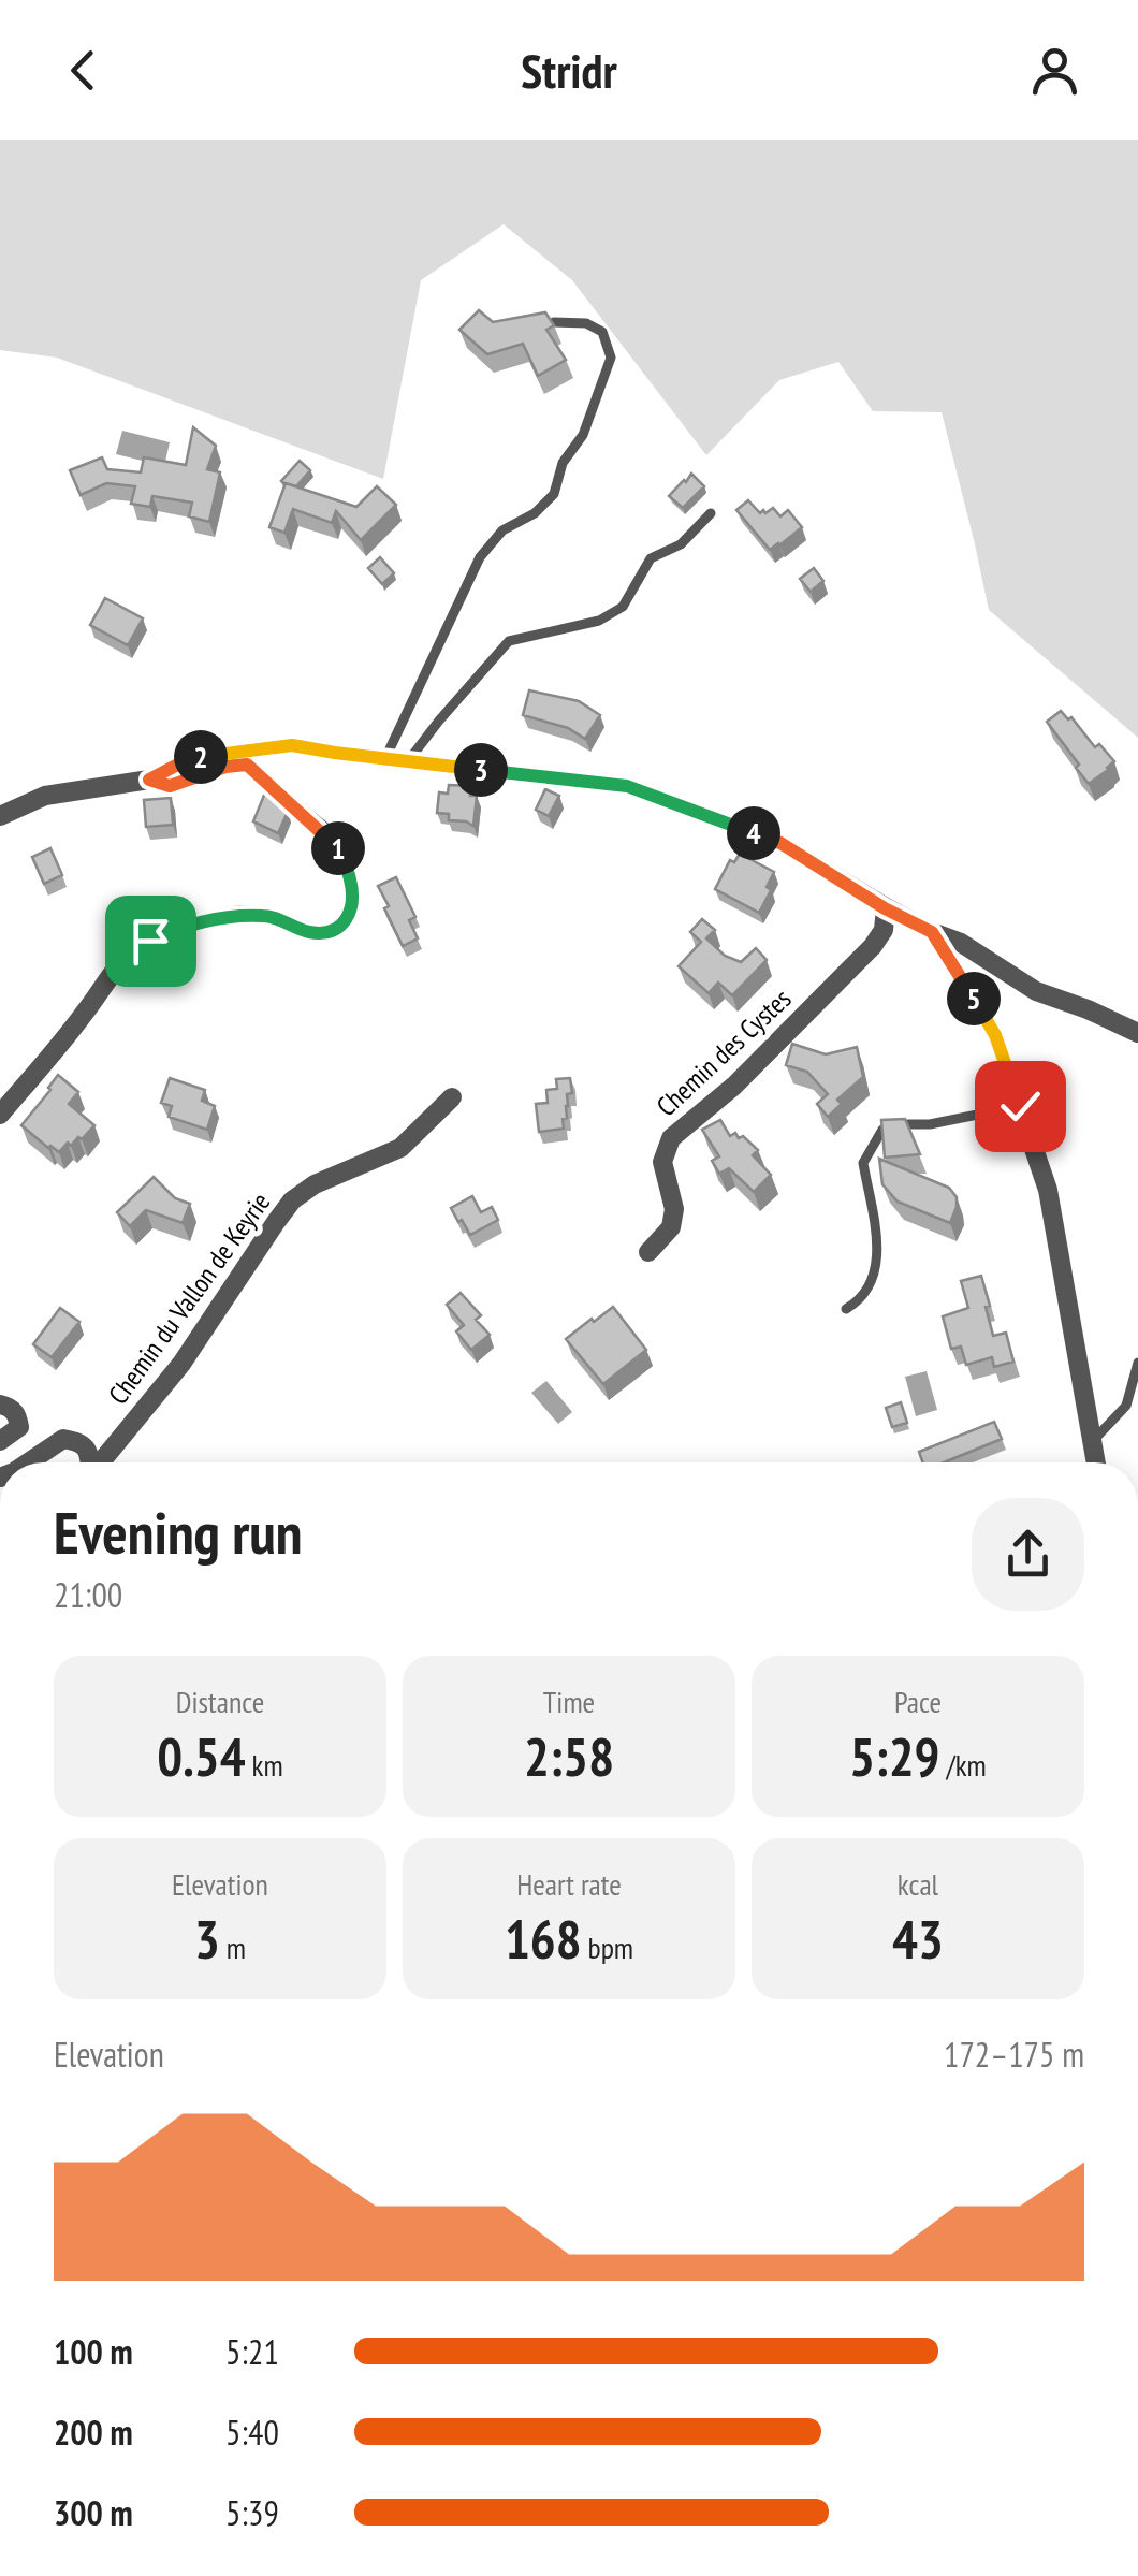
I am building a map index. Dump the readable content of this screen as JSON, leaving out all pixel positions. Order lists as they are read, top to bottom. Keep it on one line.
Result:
{"streets":{"street":["Chemin des Cystes","Chemin du Vallon de Keyrie"]},"page":{"header":"Stridr","pins":["2","3","4","1","5"],"heading":["Evening run","21:00"],"stats":[["Distance","0.54 km"],["Time","2:58"],["Pace","5:29 /km"],["Elevation","3 m"],["Heart rate","168 bpm"],["kcal","43"]],"chart":["Elevation","172–175 m"],"list":[{"name":"100 m","note":"5:21"},{"name":"200 m","note":"5:40"},{"name":"300 m","note":"5:39"}]}}
